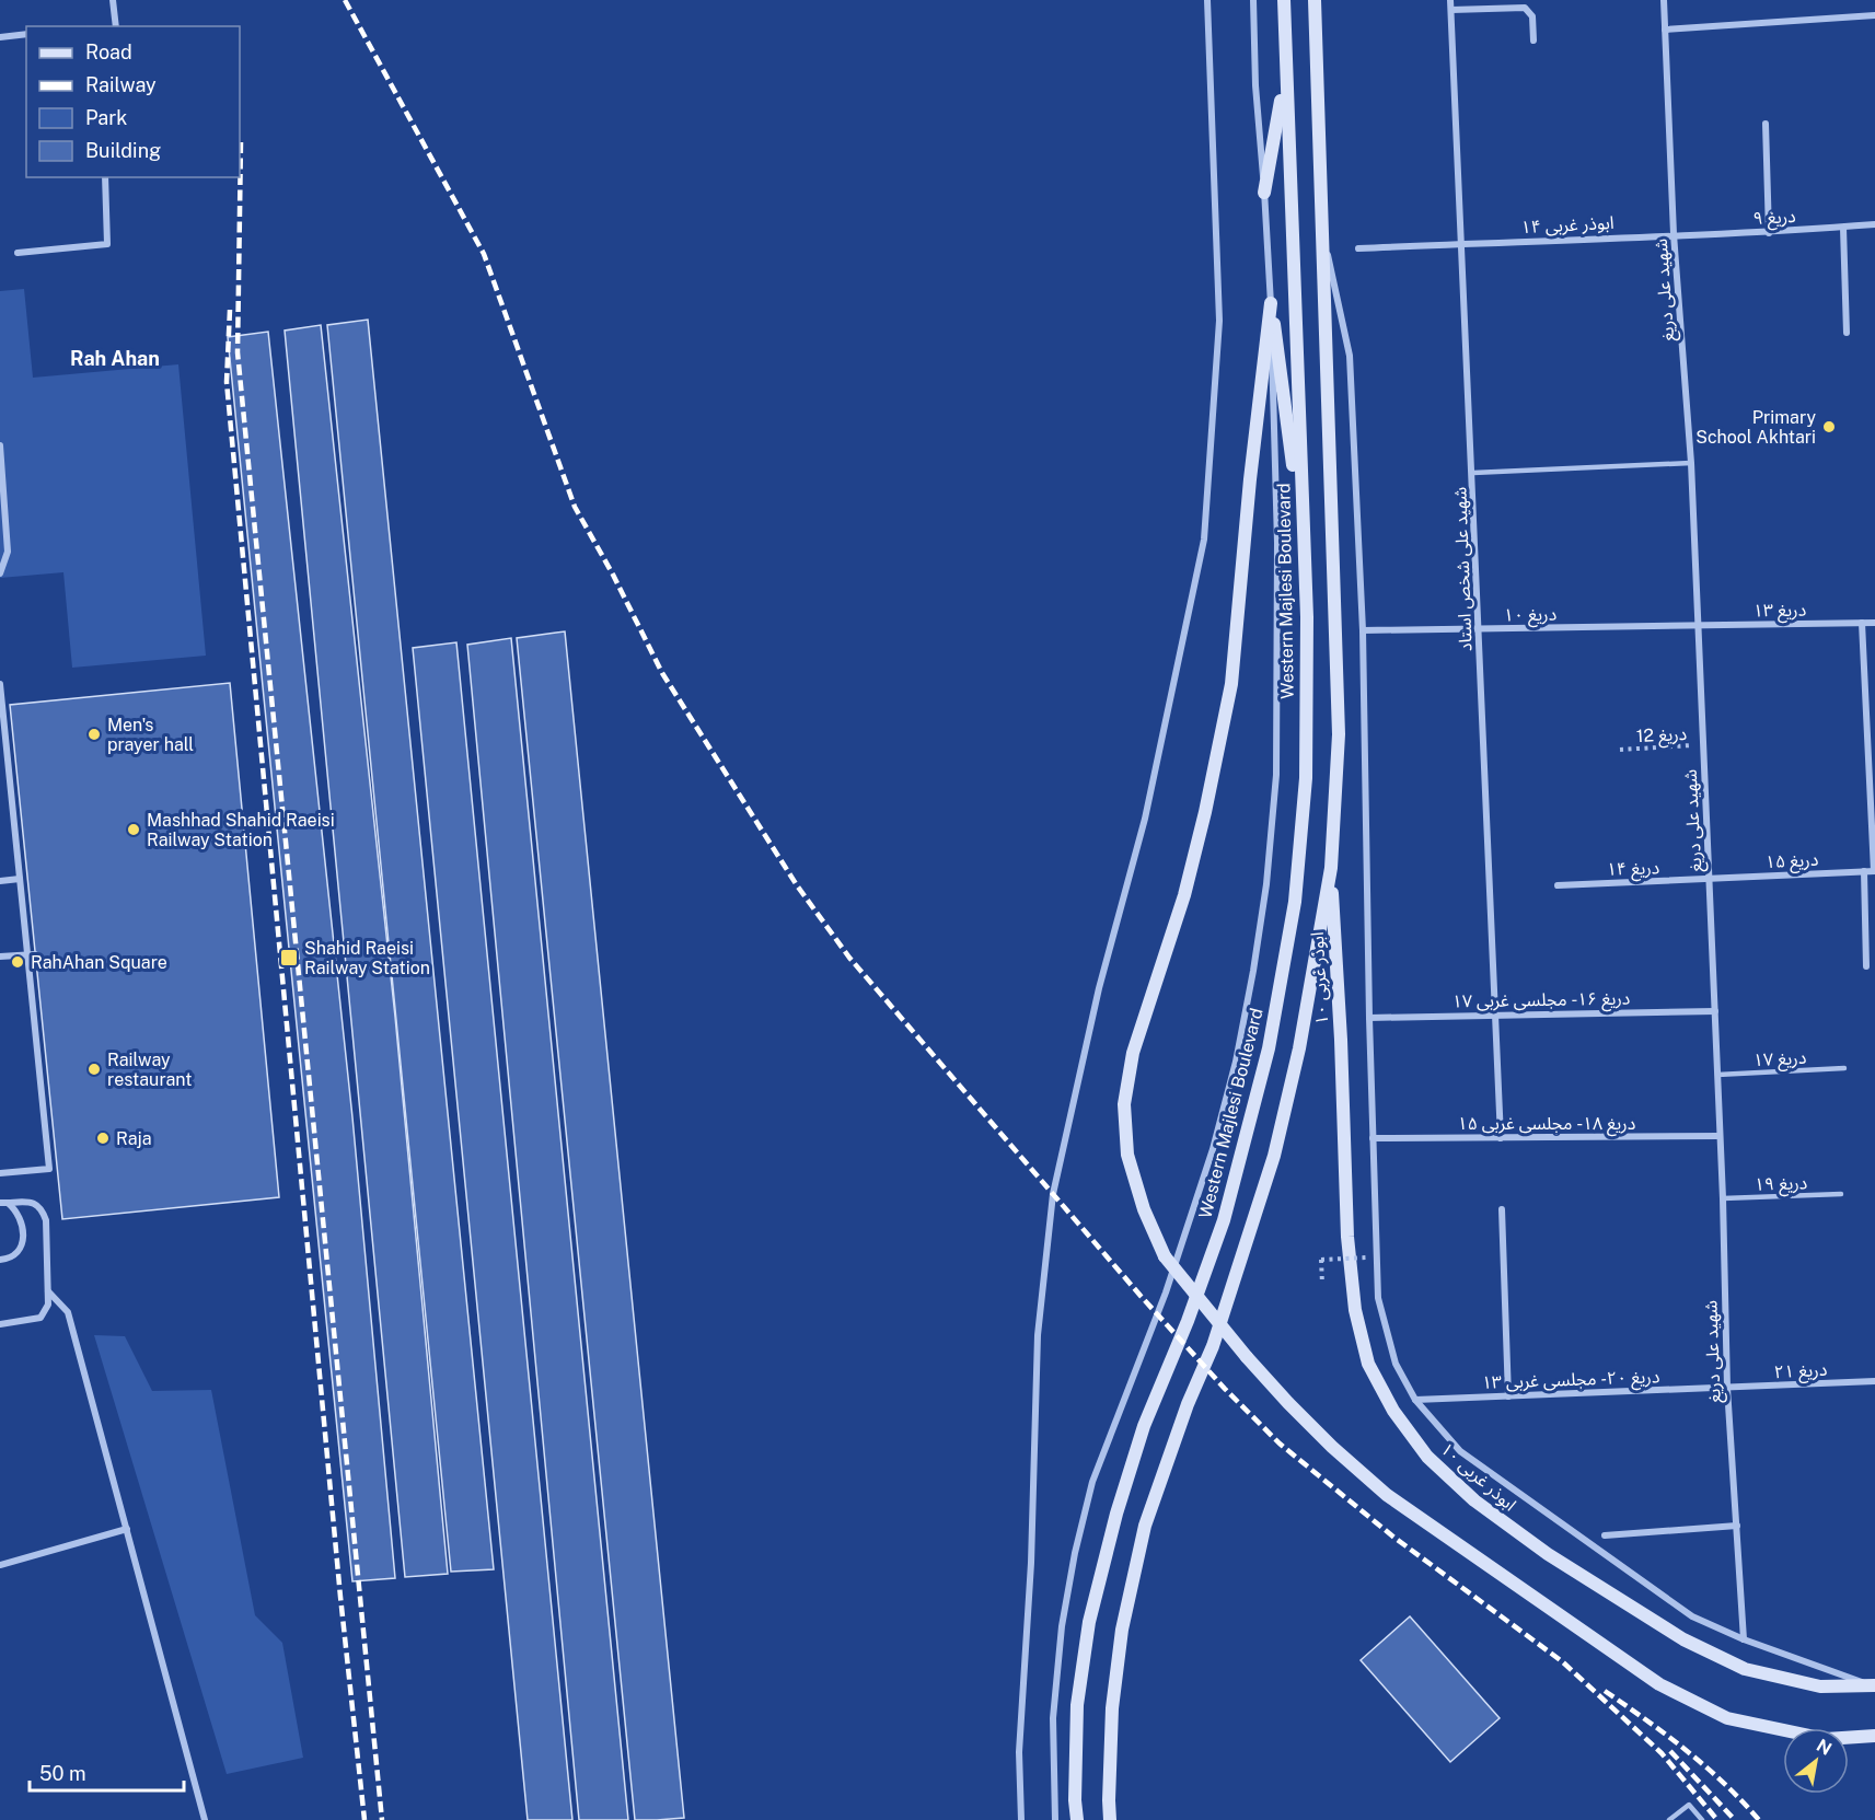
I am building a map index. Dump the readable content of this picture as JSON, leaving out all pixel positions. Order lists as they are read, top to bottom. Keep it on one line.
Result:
{"streets":{"main road":["Western Majlesi Boulevard","ابوذر غربی ۱۰"],"street":["دریغ ۹","ابوذر غربی ۱۴","شهید علی دریغ","شهید علی شخص استاد","دریغ ۱۳","دریغ ۱۰","دریغ ۱۵","دریغ ۱۴","دریغ ۱۶ - مجلسی غربی ۱۷","دریغ ۱۸ - مجلسی غربی ۱۵","دریغ ۲۱","دریغ ۲۰ - مجلسی غربی ۱۳"],"lane":["دریغ ۱۷","دریغ ۱۹"],"path":["دریغ 12"]},"crossings":[["دریغ ۹","ابوذر غربی ۱۴"],["دریغ ۹","شهید علی دریغ"],["ابوذر غربی ۱۴","شهید علی دریغ"],["ابوذر غربی ۱۴","شهید علی شخص استاد"],["شهید علی دریغ","دریغ ۱۳"],["شهید علی دریغ","دریغ ۱۰"],["شهید علی دریغ","دریغ 12"],["شهید علی دریغ","دریغ ۱۵"],["شهید علی دریغ","دریغ ۱۴"],["شهید علی دریغ","دریغ ۱۶ - مجلسی غربی ۱۷"],["شهید علی دریغ","دریغ ۱۷"],["شهید علی دریغ","دریغ ۱۸ - مجلسی غربی ۱۵"],["شهید علی دریغ","دریغ ۱۹"],["شهید علی دریغ","دریغ ۲۱"],["شهید علی دریغ","دریغ ۲۰ - مجلسی غربی ۱۳"],["شهید علی شخص استاد","دریغ ۱۰"],["شهید علی شخص استاد","دریغ ۱۶ - مجلسی غربی ۱۷"],["شهید علی شخص استاد","دریغ ۱۸ - مجلسی غربی ۱۵"],["دریغ ۱۳","دریغ ۱۰"],["دریغ ۱۵","دریغ ۱۴"],["دریغ ۲۱","دریغ ۲۰ - مجلسی غربی ۱۳"]],"districts":["Rah Ahan"],"places":{"other":["Primary School Akhtari","Men's prayer hall","Mashhad Shahid Raeisi Railway Station","RahAhan Square","Railway restaurant","Raja"],"transit":["Shahid Raeisi Railway Station"]},"legend":["Road","Railway","Park","Building"],"scale_bar":"50 m","north":"top right"}
